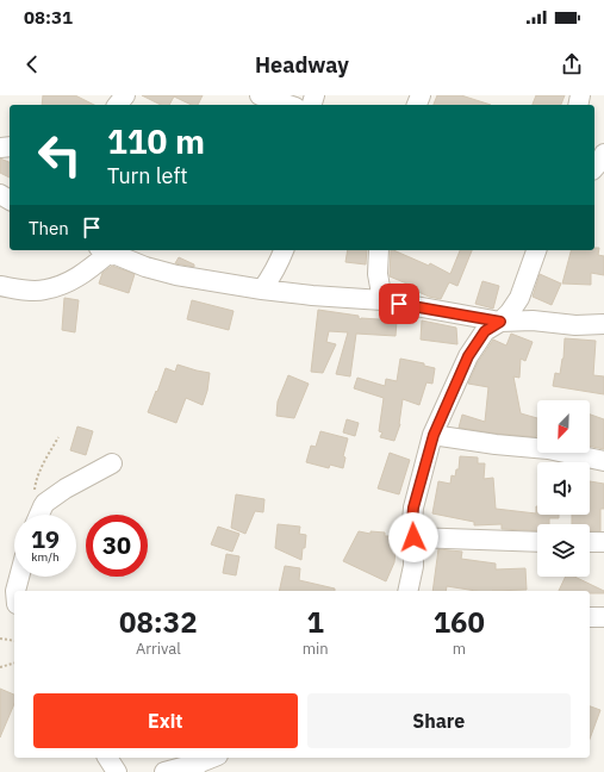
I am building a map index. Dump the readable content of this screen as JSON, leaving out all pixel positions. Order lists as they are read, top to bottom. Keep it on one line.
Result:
{"north":"bottom left","page":{"status":"08:31","header":"Headway","turn":["110 m","Turn left"],"then":"Then","speed":"19 km/h","limit":"30","eta":["08:32","Arrival","1","min","160","m"],"buttons":["Exit","Share"]}}
